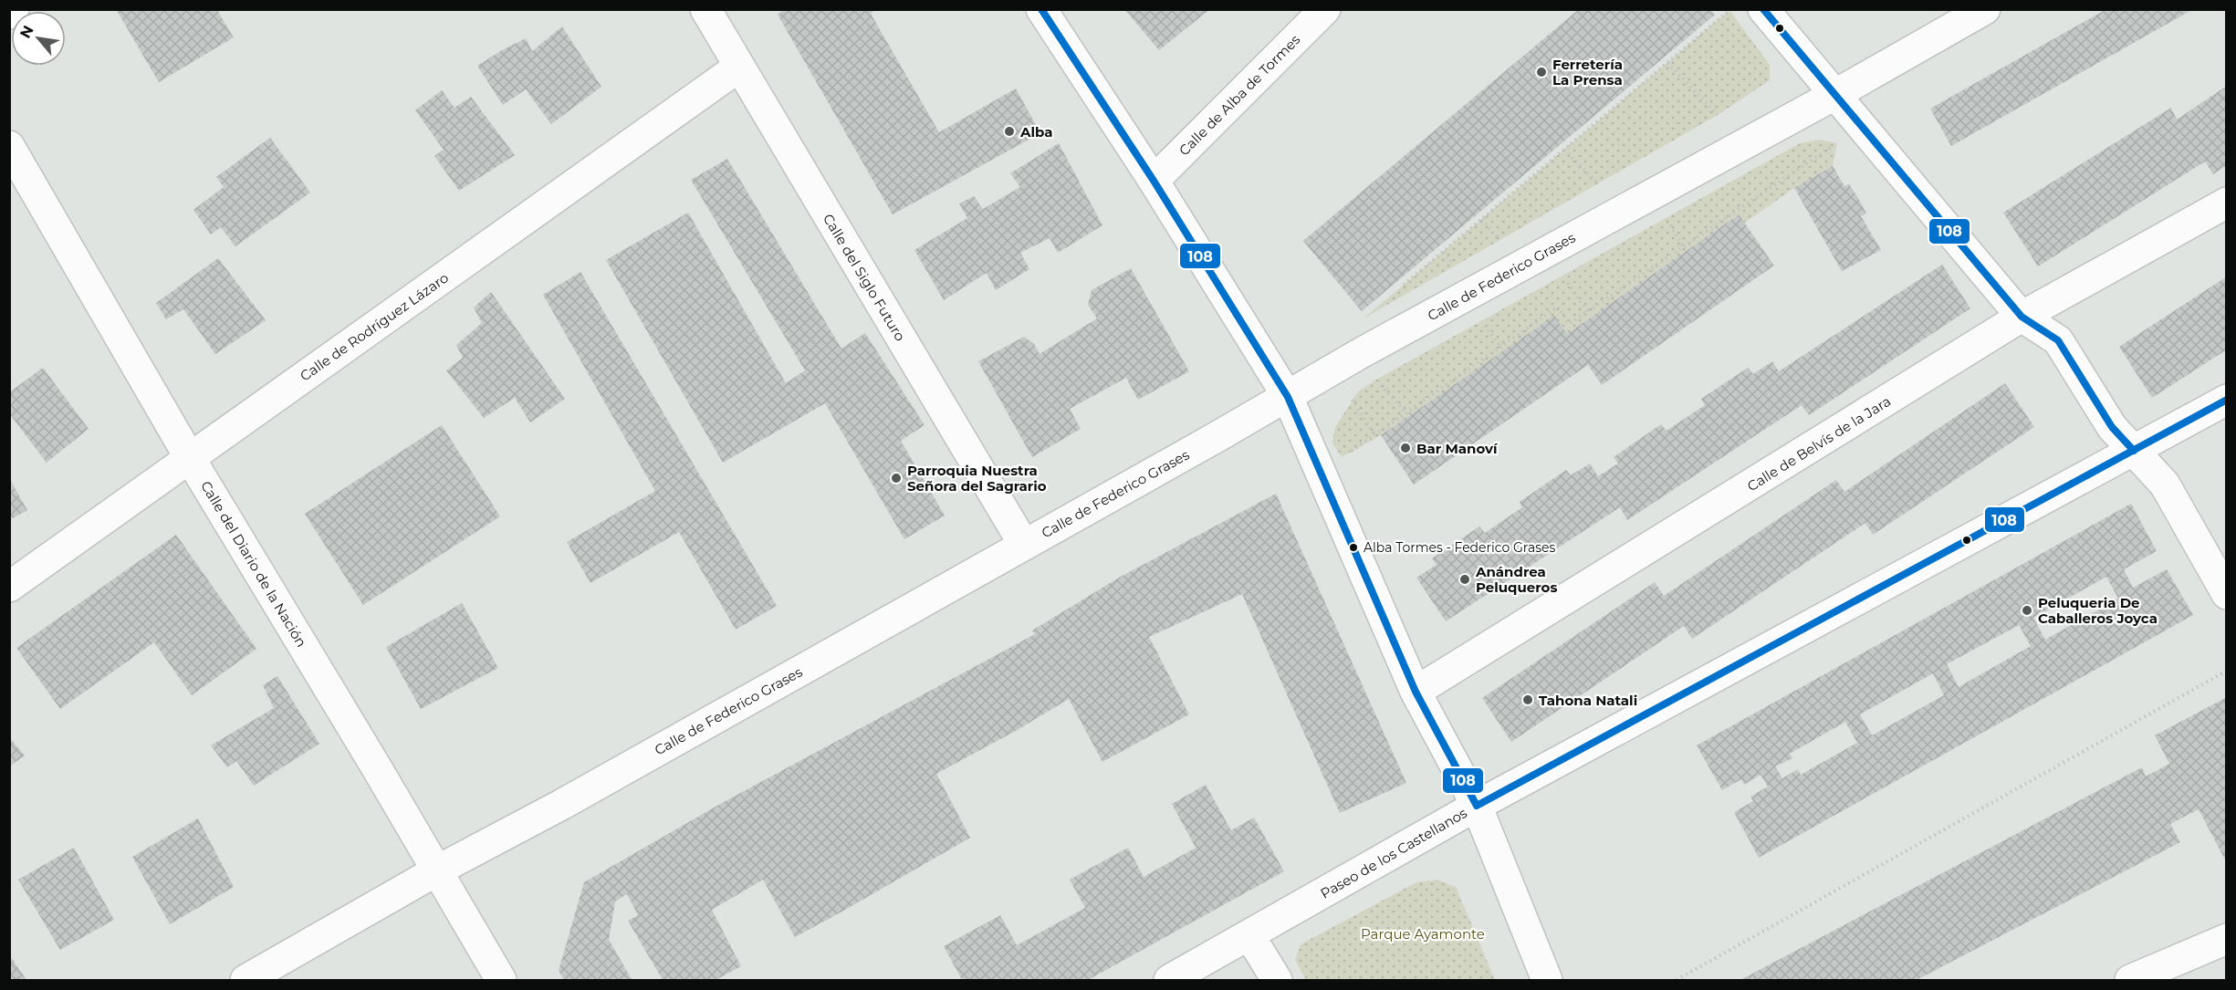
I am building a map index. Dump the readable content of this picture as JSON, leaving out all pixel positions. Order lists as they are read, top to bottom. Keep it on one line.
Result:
{"streets":{"street":["Calle de Alba de Tormes","Calle de Federico Grases","Calle del Siglo Futuro","Calle de Rodríguez Lázaro","Calle de Belvís de la Jara","Calle del Diario de la Nación","Paseo de los Castellanos"]},"crossings":[["Calle de Federico Grases","Calle del Siglo Futuro"],["Calle de Federico Grases","Calle del Diario de la Nación"],["Calle del Siglo Futuro","Calle de Rodríguez Lázaro"],["Calle de Rodríguez Lázaro","Calle del Diario de la Nación"]],"parks":["Parque Ayamonte"],"places":["Ferretería La Prensa","Alba","Bar Manoví","Parroquia Nuestra Señora del Sagrario","Alba Tormes - Federico Grases","Anándrea Peluqueros","Peluqueria De Caballeros Joyca","Tahona Natali"],"lines":["transit line 108"],"north":"top left"}
